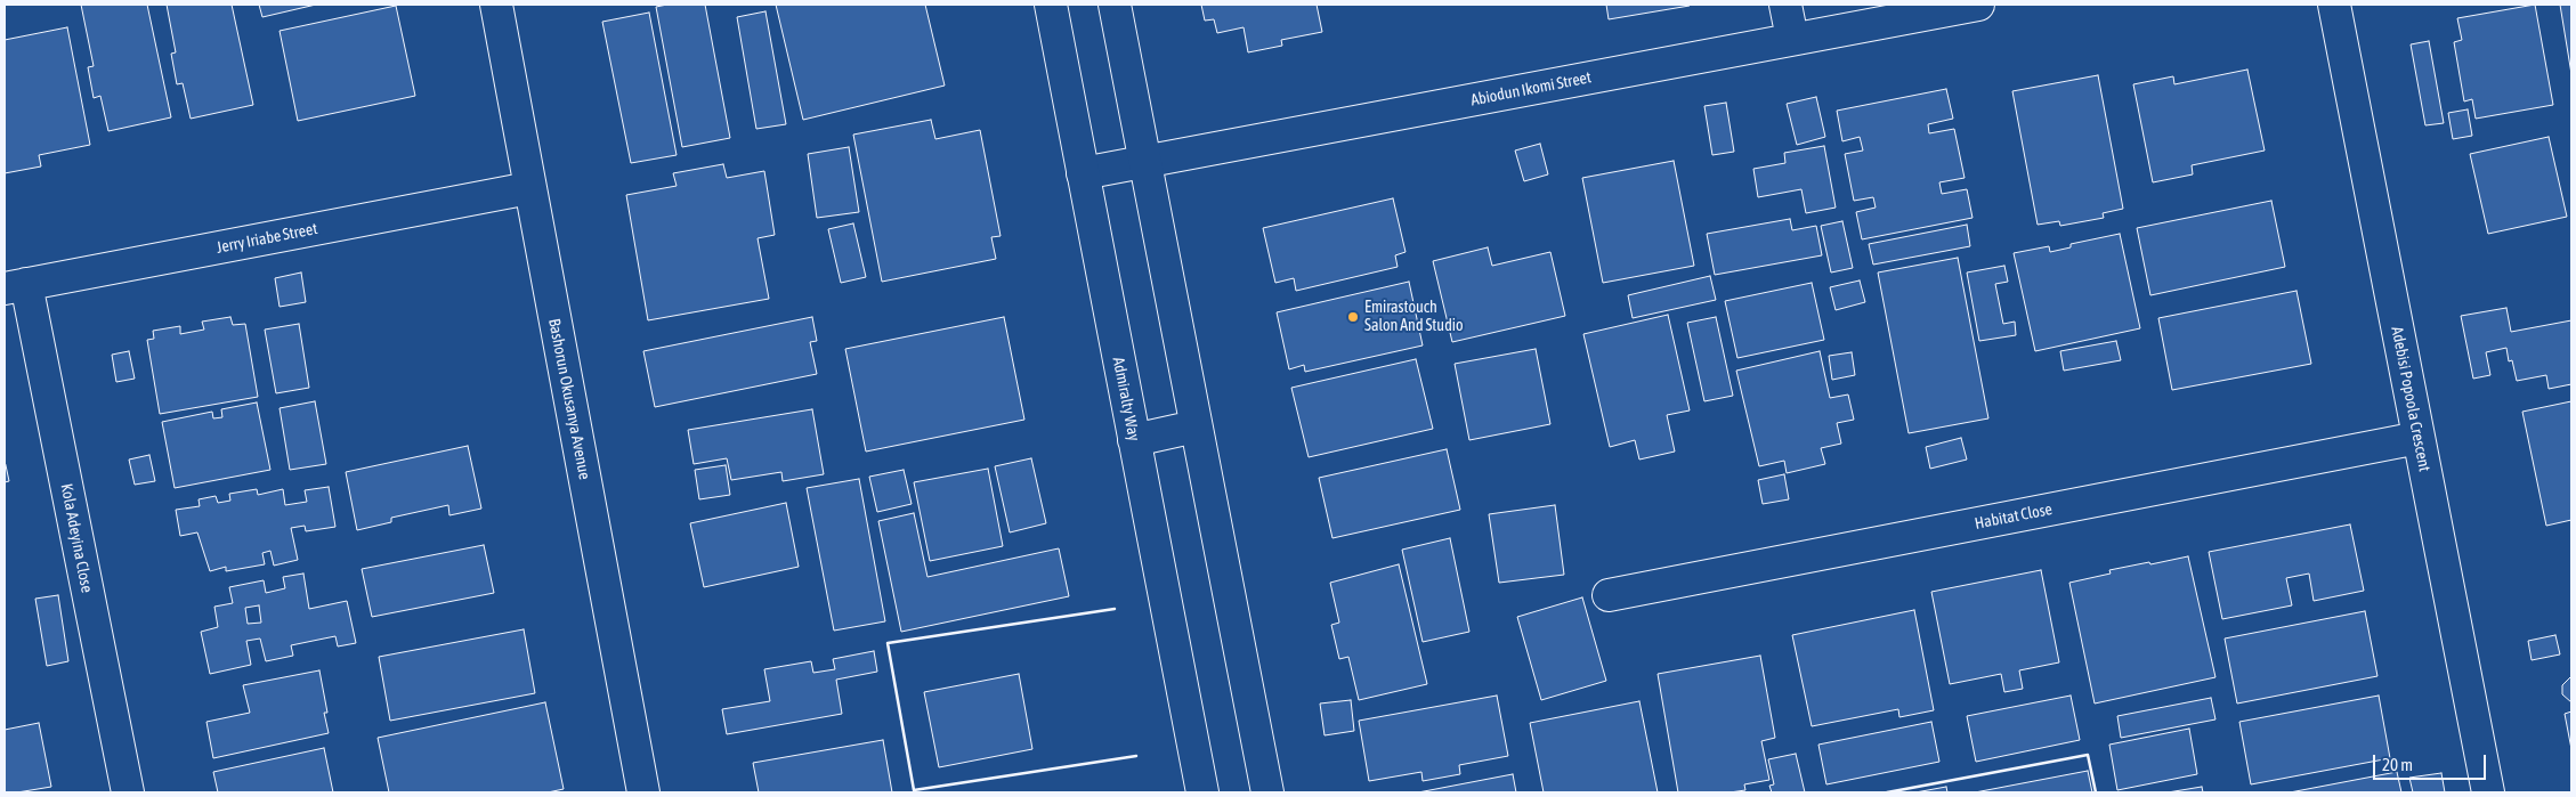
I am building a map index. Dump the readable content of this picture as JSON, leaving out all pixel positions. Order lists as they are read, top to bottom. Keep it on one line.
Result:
{"streets":{"street":["Abiodun Ikomi Street","Jerry Iriabe Street","Bashorun Okusanya Avenue","Admiralty Way","Adebisi Popoola Crescent","Habitat Close","Kola Adeyina Close"]},"crossings":[["Abiodun Ikomi Street","Admiralty Way"],["Jerry Iriabe Street","Bashorun Okusanya Avenue"],["Jerry Iriabe Street","Kola Adeyina Close"],["Adebisi Popoola Crescent","Habitat Close"]],"places":["Emirastouch Salon And Studio"],"scale_bar":"20 m"}
